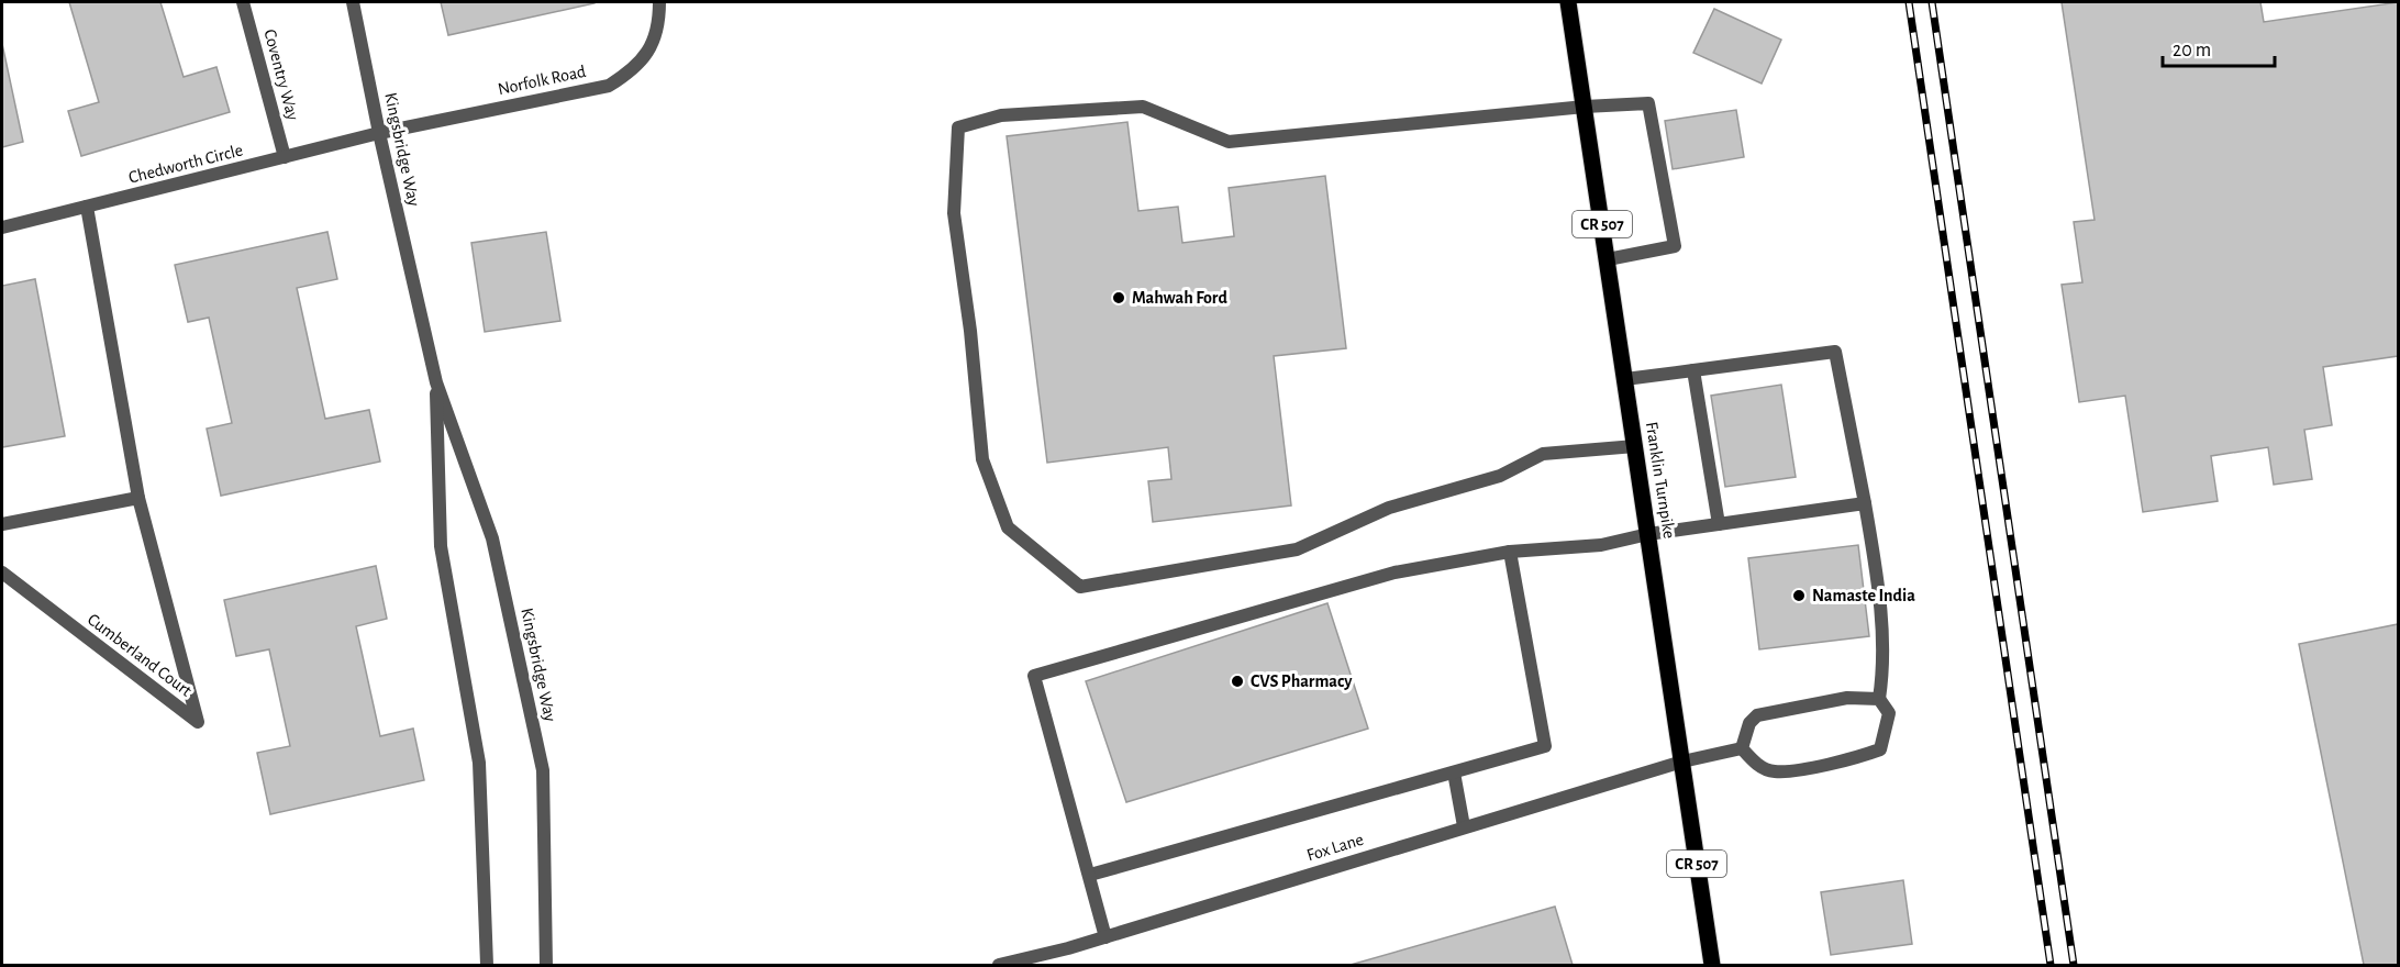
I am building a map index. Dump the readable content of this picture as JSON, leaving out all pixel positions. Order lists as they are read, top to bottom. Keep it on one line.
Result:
{"streets":{"main road":["CR 507","Franklin Turnpike"],"street":["Coventry Way","Norfolk Road","Kingsbridge Way","Chedworth Circle","Cumberland Court","Fox Lane"]},"crossings":[["Coventry Way","Chedworth Circle"],["Norfolk Road","Kingsbridge Way"],["Norfolk Road","Chedworth Circle"],["Kingsbridge Way","Chedworth Circle"],["Chedworth Circle","Cumberland Court"],["Franklin Turnpike","Fox Lane"]],"places":["Mahwah Ford","Namaste India","CVS Pharmacy"],"scale_bar":"20 m"}
